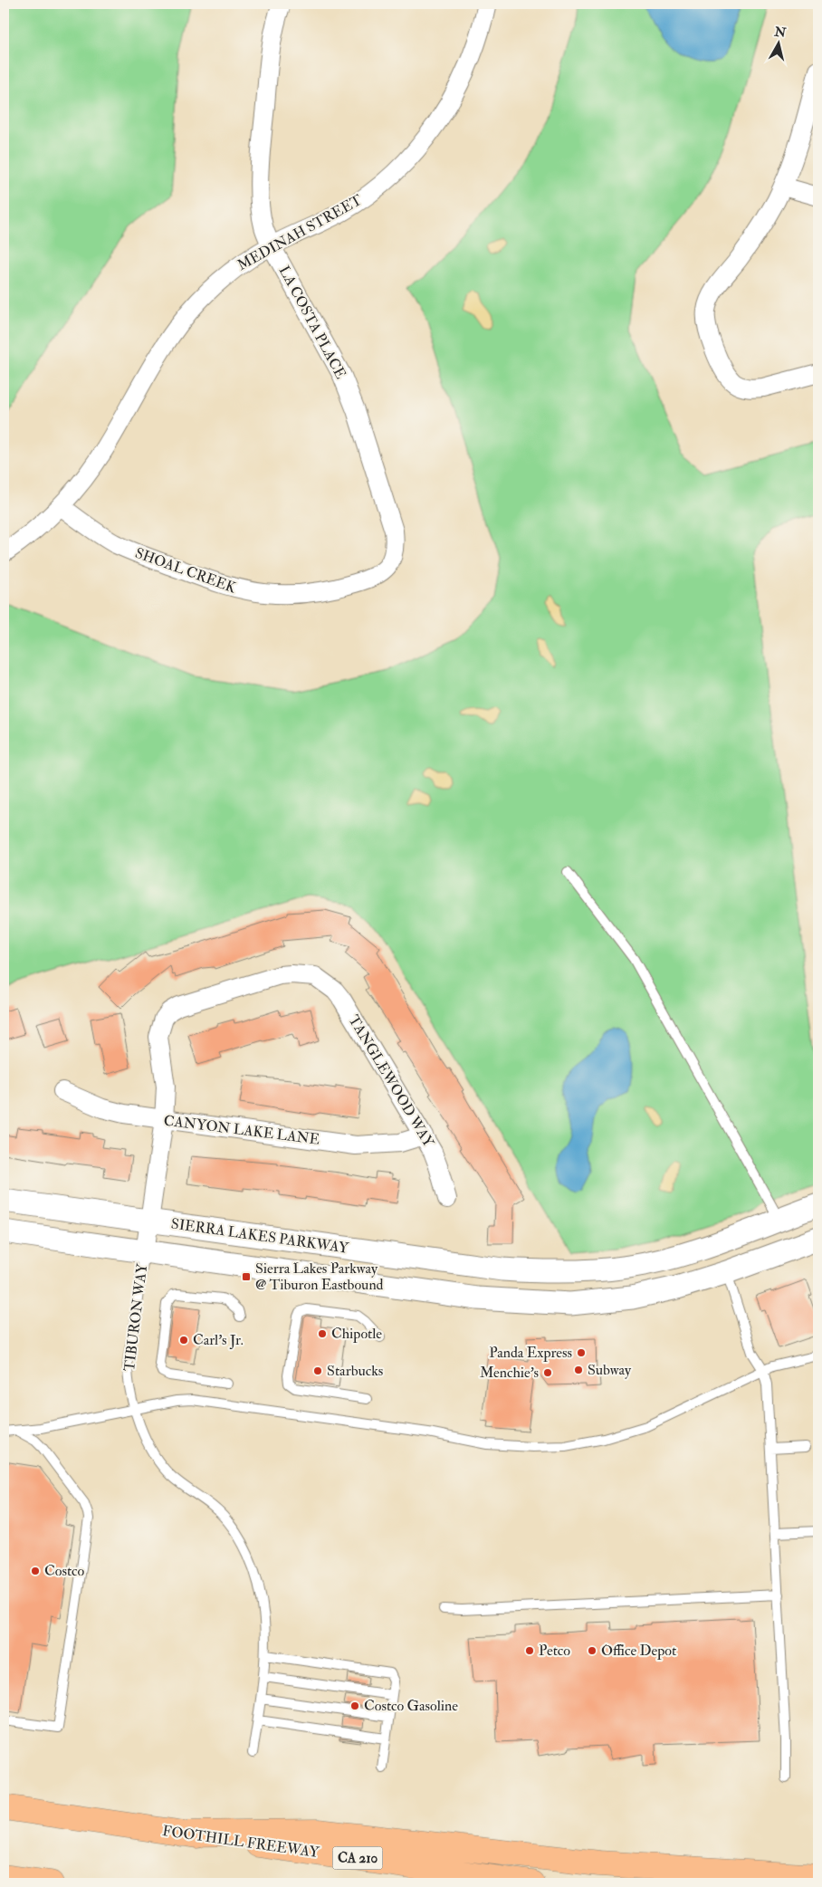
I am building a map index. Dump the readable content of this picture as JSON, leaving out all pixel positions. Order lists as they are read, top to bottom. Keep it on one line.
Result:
{"streets":{"highway":["FOOTHILL FREEWAY","CA 210"],"street":["MEDINAH STREET","LA COSTA PLACE","SHOAL CREEK","TANGLEWOOD WAY","CANYON LAKE LANE","SIERRA LAKES PARKWAY"],"lane":["TIBURON WAY"]},"crossings":[["MEDINAH STREET","LA COSTA PLACE"],["MEDINAH STREET","SHOAL CREEK"],["LA COSTA PLACE","SHOAL CREEK"],["TANGLEWOOD WAY","CANYON LAKE LANE"],["SIERRA LAKES PARKWAY","TIBURON WAY"]],"places":{"transit":["Sierra Lakes Parkway @ Tiburon Eastbound"],"other":["Chipotle","Carl's Jr.","Panda Express","Subway","Starbucks","Menchie's","Costco","Petco","Office Depot","Costco Gasoline"]},"north":"top"}
